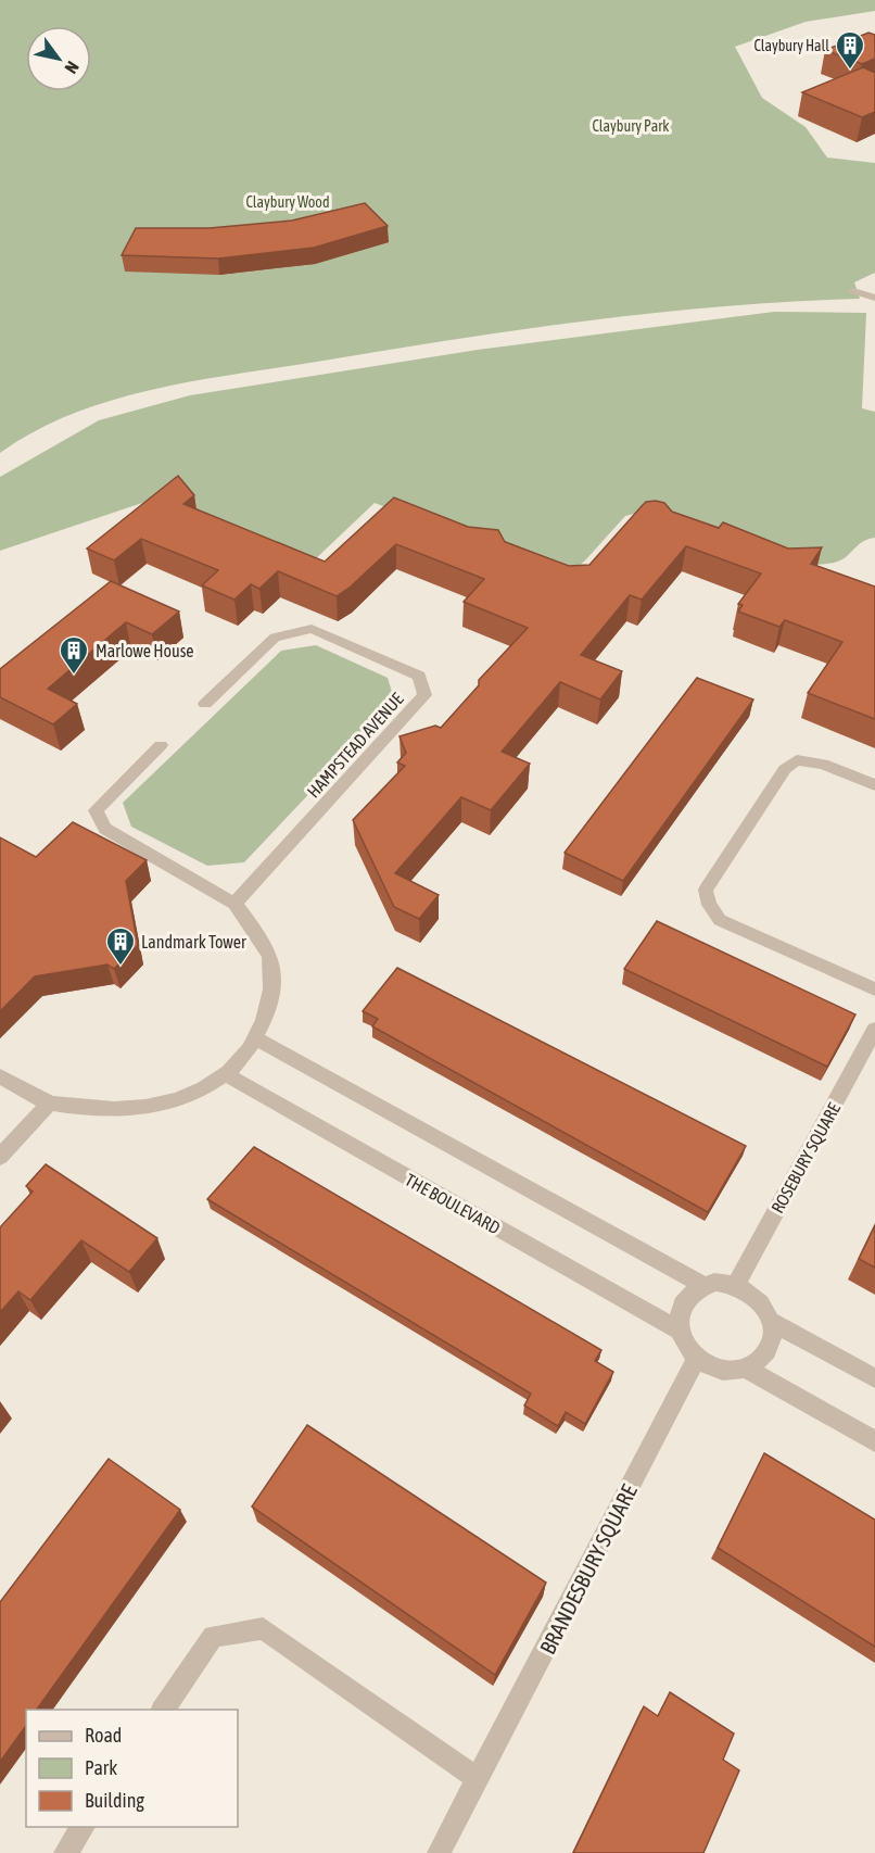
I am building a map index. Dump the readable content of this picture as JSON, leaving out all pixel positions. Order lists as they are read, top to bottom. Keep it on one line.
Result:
{"streets":{"street":["HAMPSTEAD AVENUE","ROSEBURY SQUARE","THE BOULEVARD","BRANDESBURY SQUARE"]},"crossings":[["ROSEBURY SQUARE","THE BOULEVARD"],["ROSEBURY SQUARE","BRANDESBURY SQUARE"],["THE BOULEVARD","BRANDESBURY SQUARE"]],"parks":["Claybury Park","Claybury Wood"],"places":{"building":["Claybury Hall","Marlowe House","Landmark Tower"]},"legend":["Road","Park","Building"],"north":"bottom right"}
